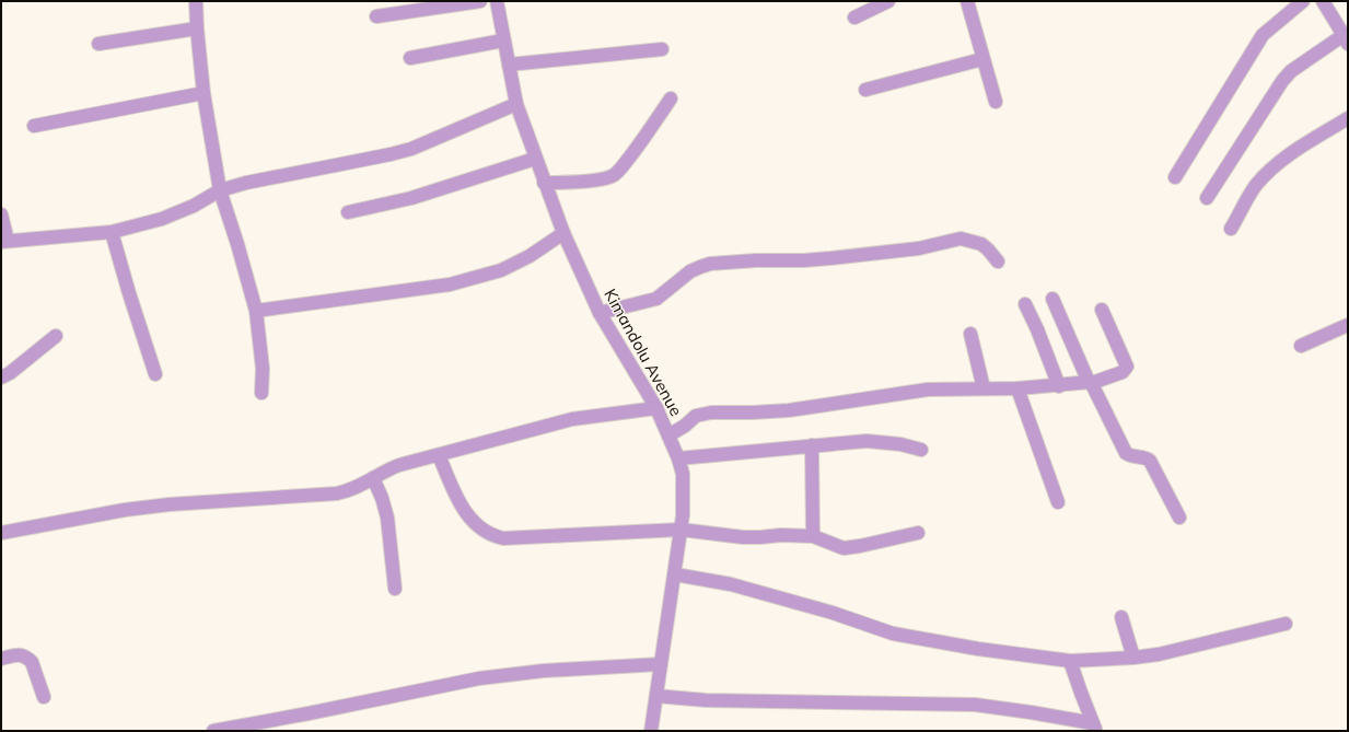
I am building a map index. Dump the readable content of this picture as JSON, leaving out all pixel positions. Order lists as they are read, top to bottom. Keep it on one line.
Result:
{"streets":{"street":["Kimandolu Avenue"]}}
